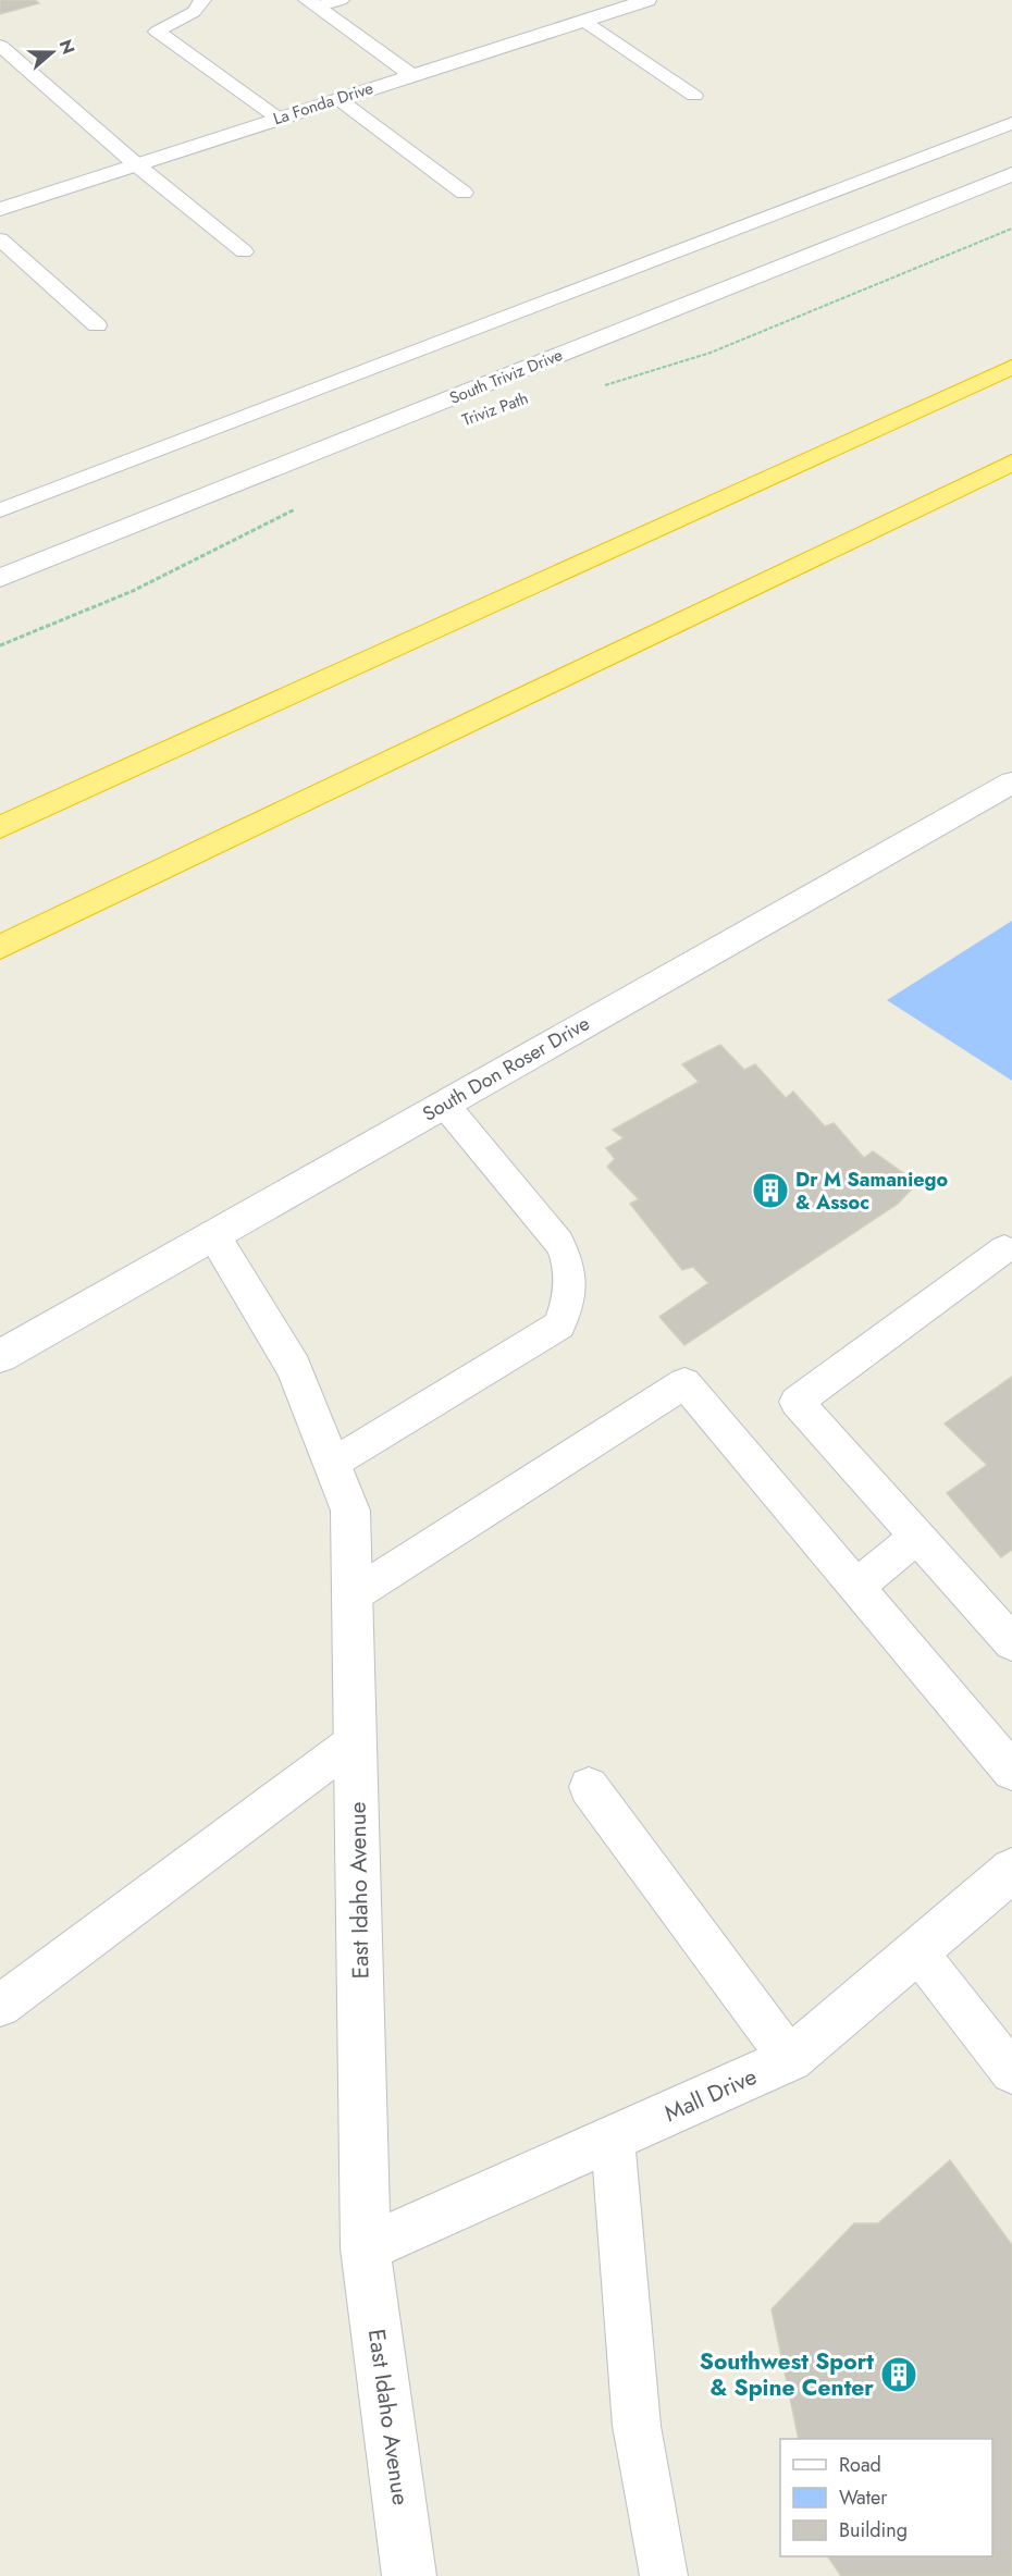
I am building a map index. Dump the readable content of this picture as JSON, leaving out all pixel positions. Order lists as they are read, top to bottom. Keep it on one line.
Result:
{"streets":{"street":["La Fonda Drive","South Triviz Drive","South Don Roser Drive","East Idaho Avenue","Mall Drive"]},"crossings":[["South Don Roser Drive","East Idaho Avenue"],["East Idaho Avenue","Mall Drive"]],"places":{"building":["Dr M Samaniego & Assoc","Southwest Sport & Spine Center"]},"legend":["Road","Water","Building"],"north":"right"}
